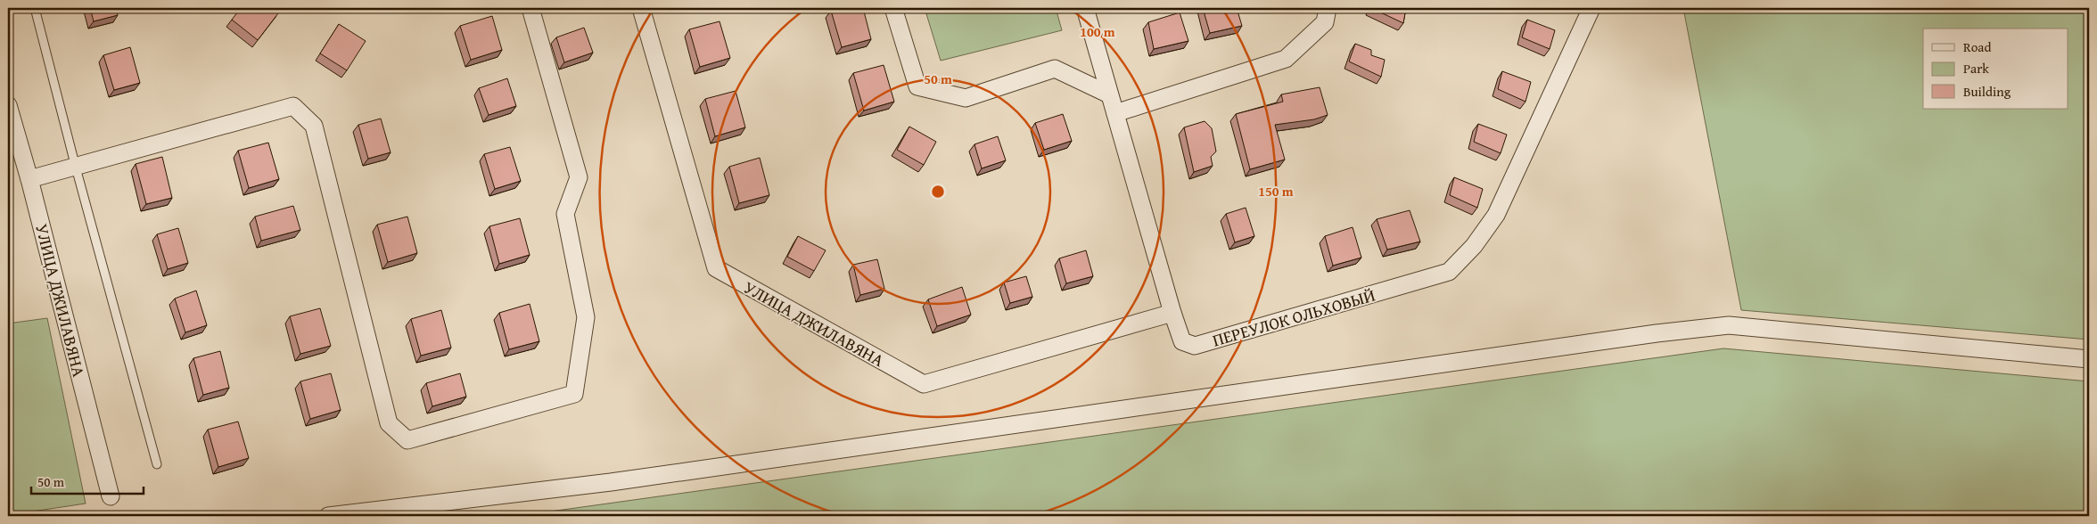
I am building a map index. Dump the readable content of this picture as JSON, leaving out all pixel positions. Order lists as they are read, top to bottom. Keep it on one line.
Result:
{"streets":{"street":["УЛИЦА ДЖИЛАВЯНА","ПЕРЕУЛОК ОЛЬХОВЫЙ"]},"crossings":[["УЛИЦА ДЖИЛАВЯНА","ПЕРЕУЛОК ОЛЬХОВЫЙ"]],"legend":["Road","Park","Building"],"scale_bar":"50 m","rings":["100 m","50 m","150 m"]}
